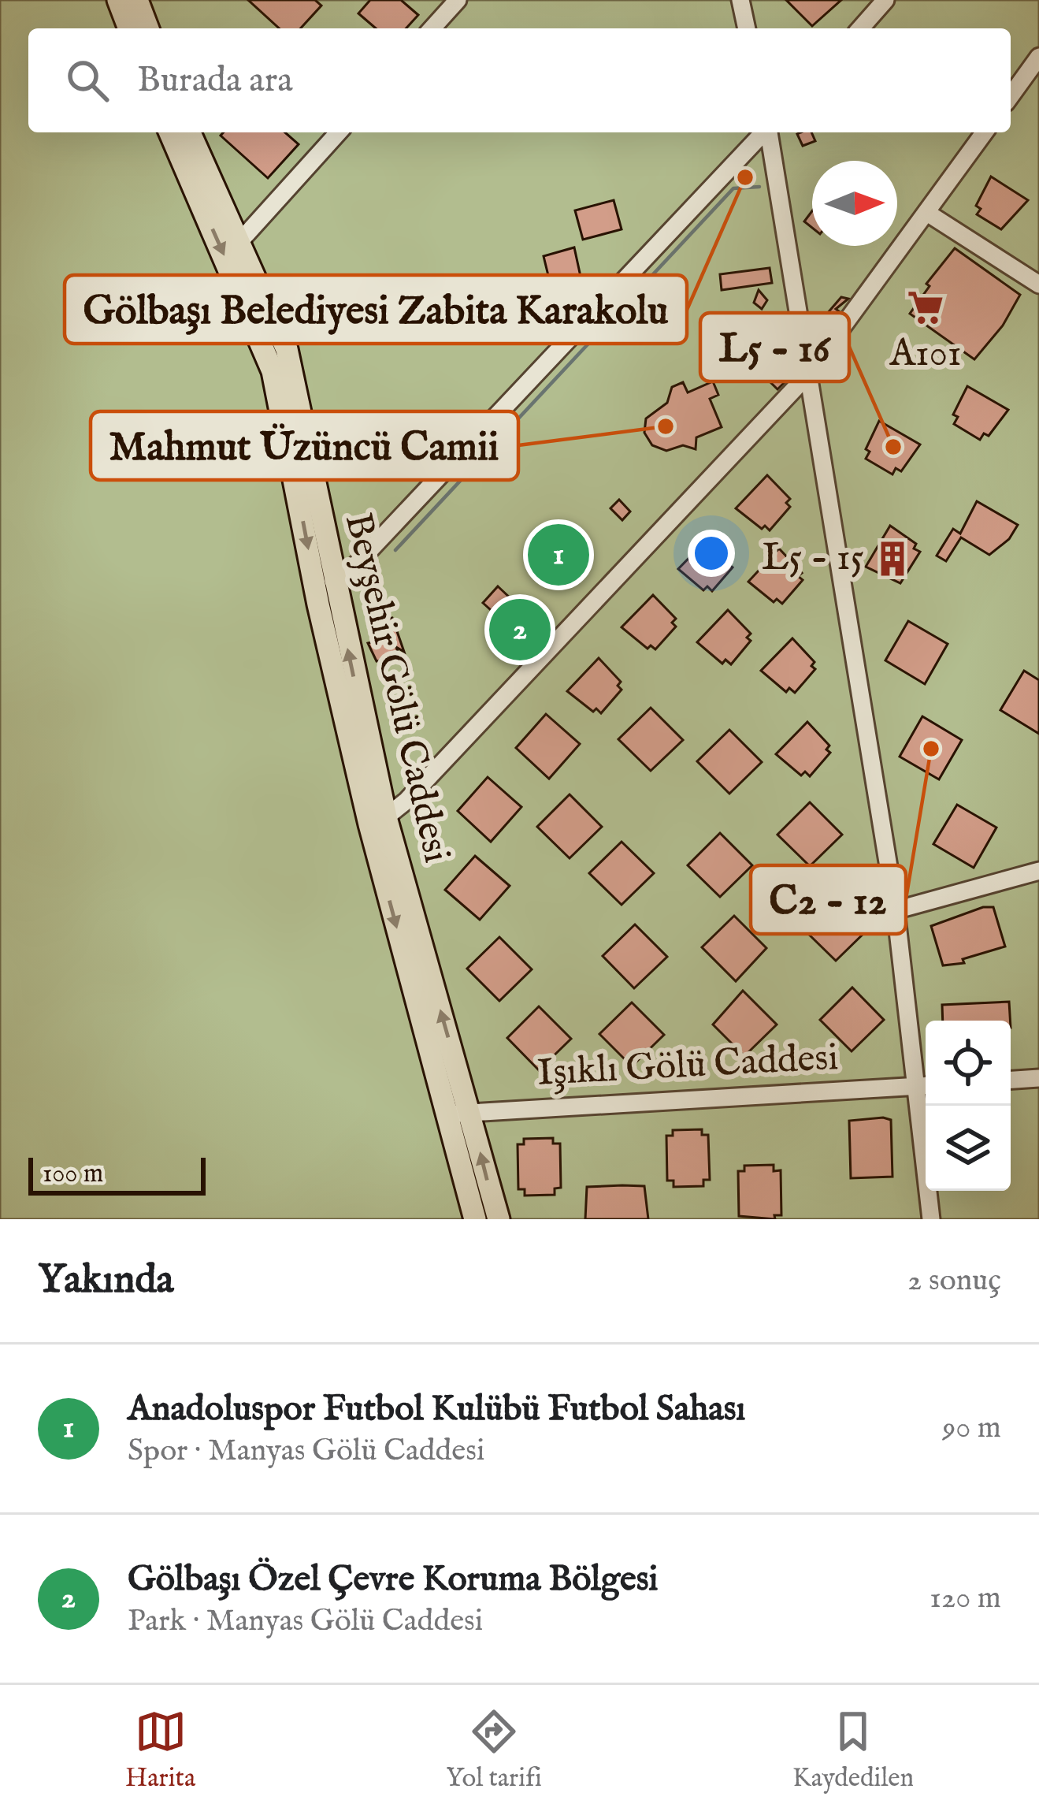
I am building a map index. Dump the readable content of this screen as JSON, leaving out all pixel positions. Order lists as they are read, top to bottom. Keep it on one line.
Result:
{"streets":{"main road":["Beyşehir Gölü Caddesi"],"street":["Işıklı Gölü Caddesi"]},"crossings":[["Beyşehir Gölü Caddesi","Işıklı Gölü Caddesi"]],"places":{"other":["Gölbaşı Belediyesi Zabita Karakolu","Mahmut Üzüncü Camii","L5 - 16","C2 - 12"],"supermarket":["A101"],"building":["L5 - 15"]},"scale_bar":"100 m","north":"right","page":{"search":"Burada ara","pins":["1","2"],"scale":"100 m","heading":["Yakında","2 sonuç"],"list":[{"mark":"1","name":"Anadoluspor Futbol Kulübü Futbol Sahası","note":"Spor · Manyas Gölü Caddesi","value":"90 m"},{"mark":"2","name":"Gölbaşı Özel Çevre Koruma Bölgesi","note":"Park · Manyas Gölü Caddesi","value":"120 m"}],"nav":["Harita","Yol tarifi","Kaydedilen"]}}
